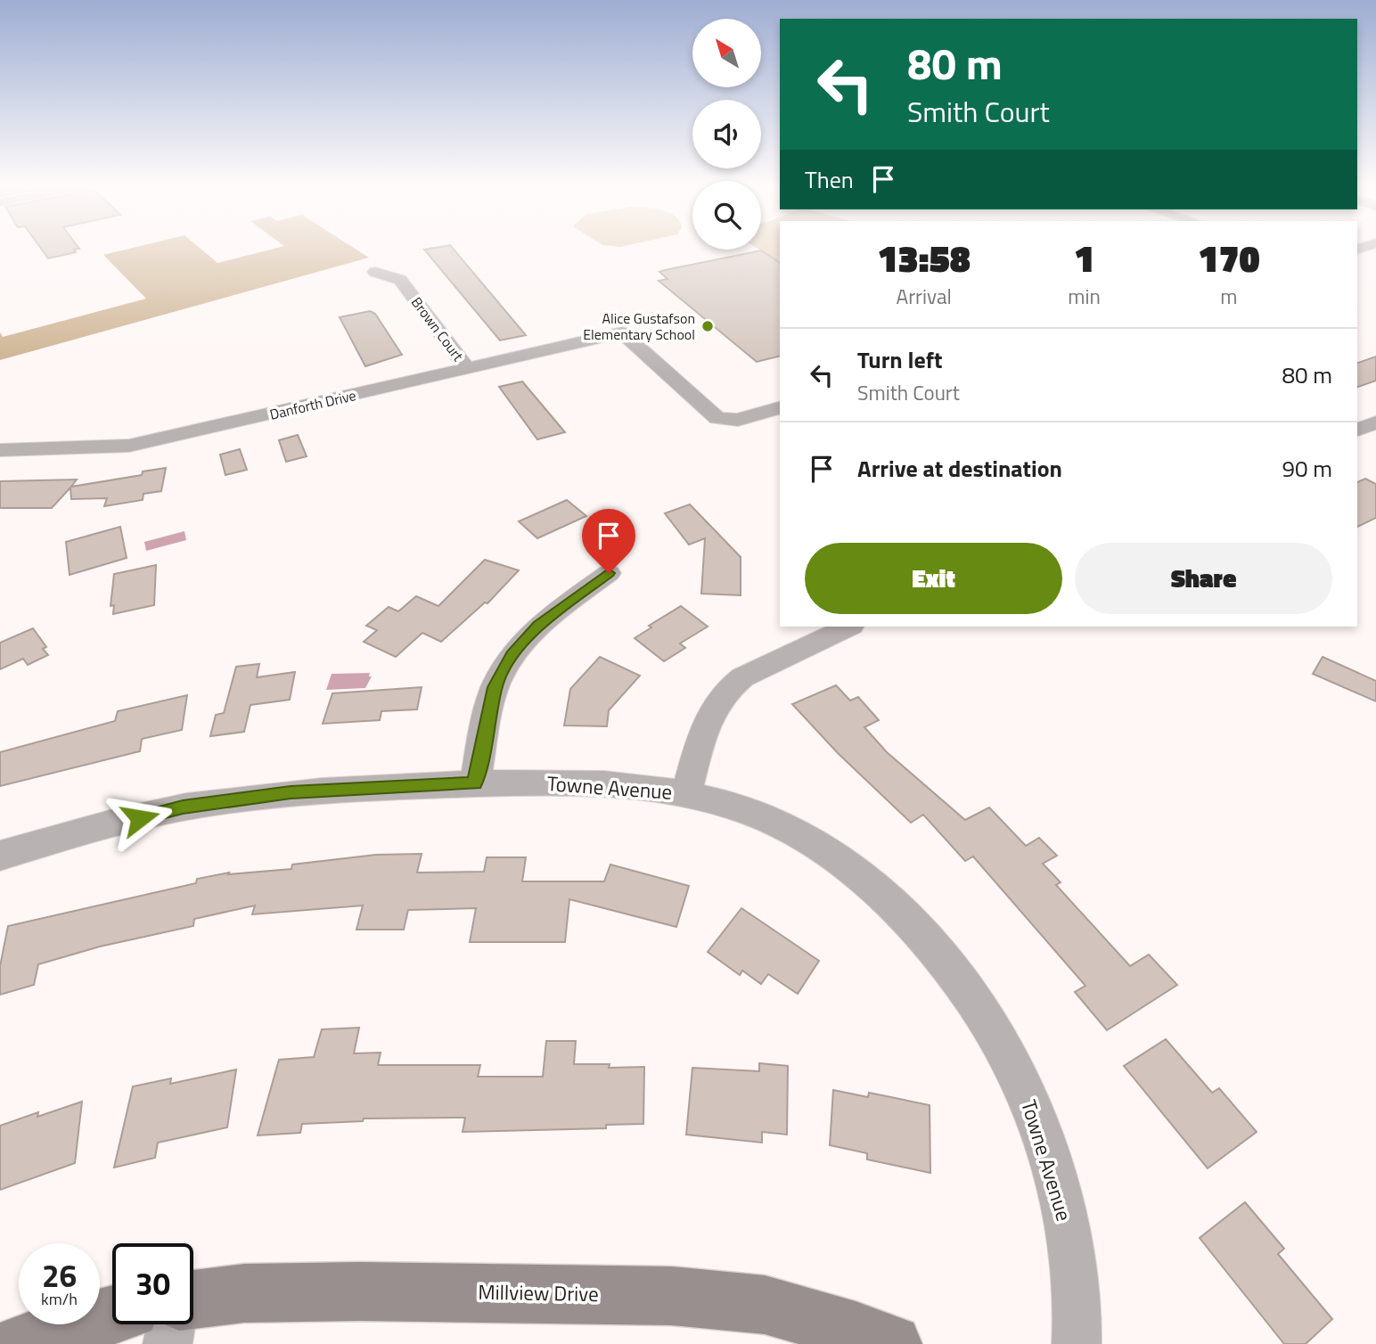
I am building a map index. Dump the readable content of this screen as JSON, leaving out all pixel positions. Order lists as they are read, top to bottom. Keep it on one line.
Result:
{"streets":{"street":["Brown Court","Danforth Drive","Towne Avenue","Millview Drive"]},"crossings":[["Brown Court","Danforth Drive"]],"places":["Alice Gustafson Elementary School"],"north":"top left","page":{"turn":["80 m","Smith Court"],"then":"Then","eta":["13:58","Arrival","1","min","170","m"],"list":[{"name":"Turn left","note":"Smith Court","value":"80 m"},{"name":"Arrive at destination","value":"90 m"}],"buttons":["Exit","Share"],"speed":"26 km/h","limit":"30"}}
